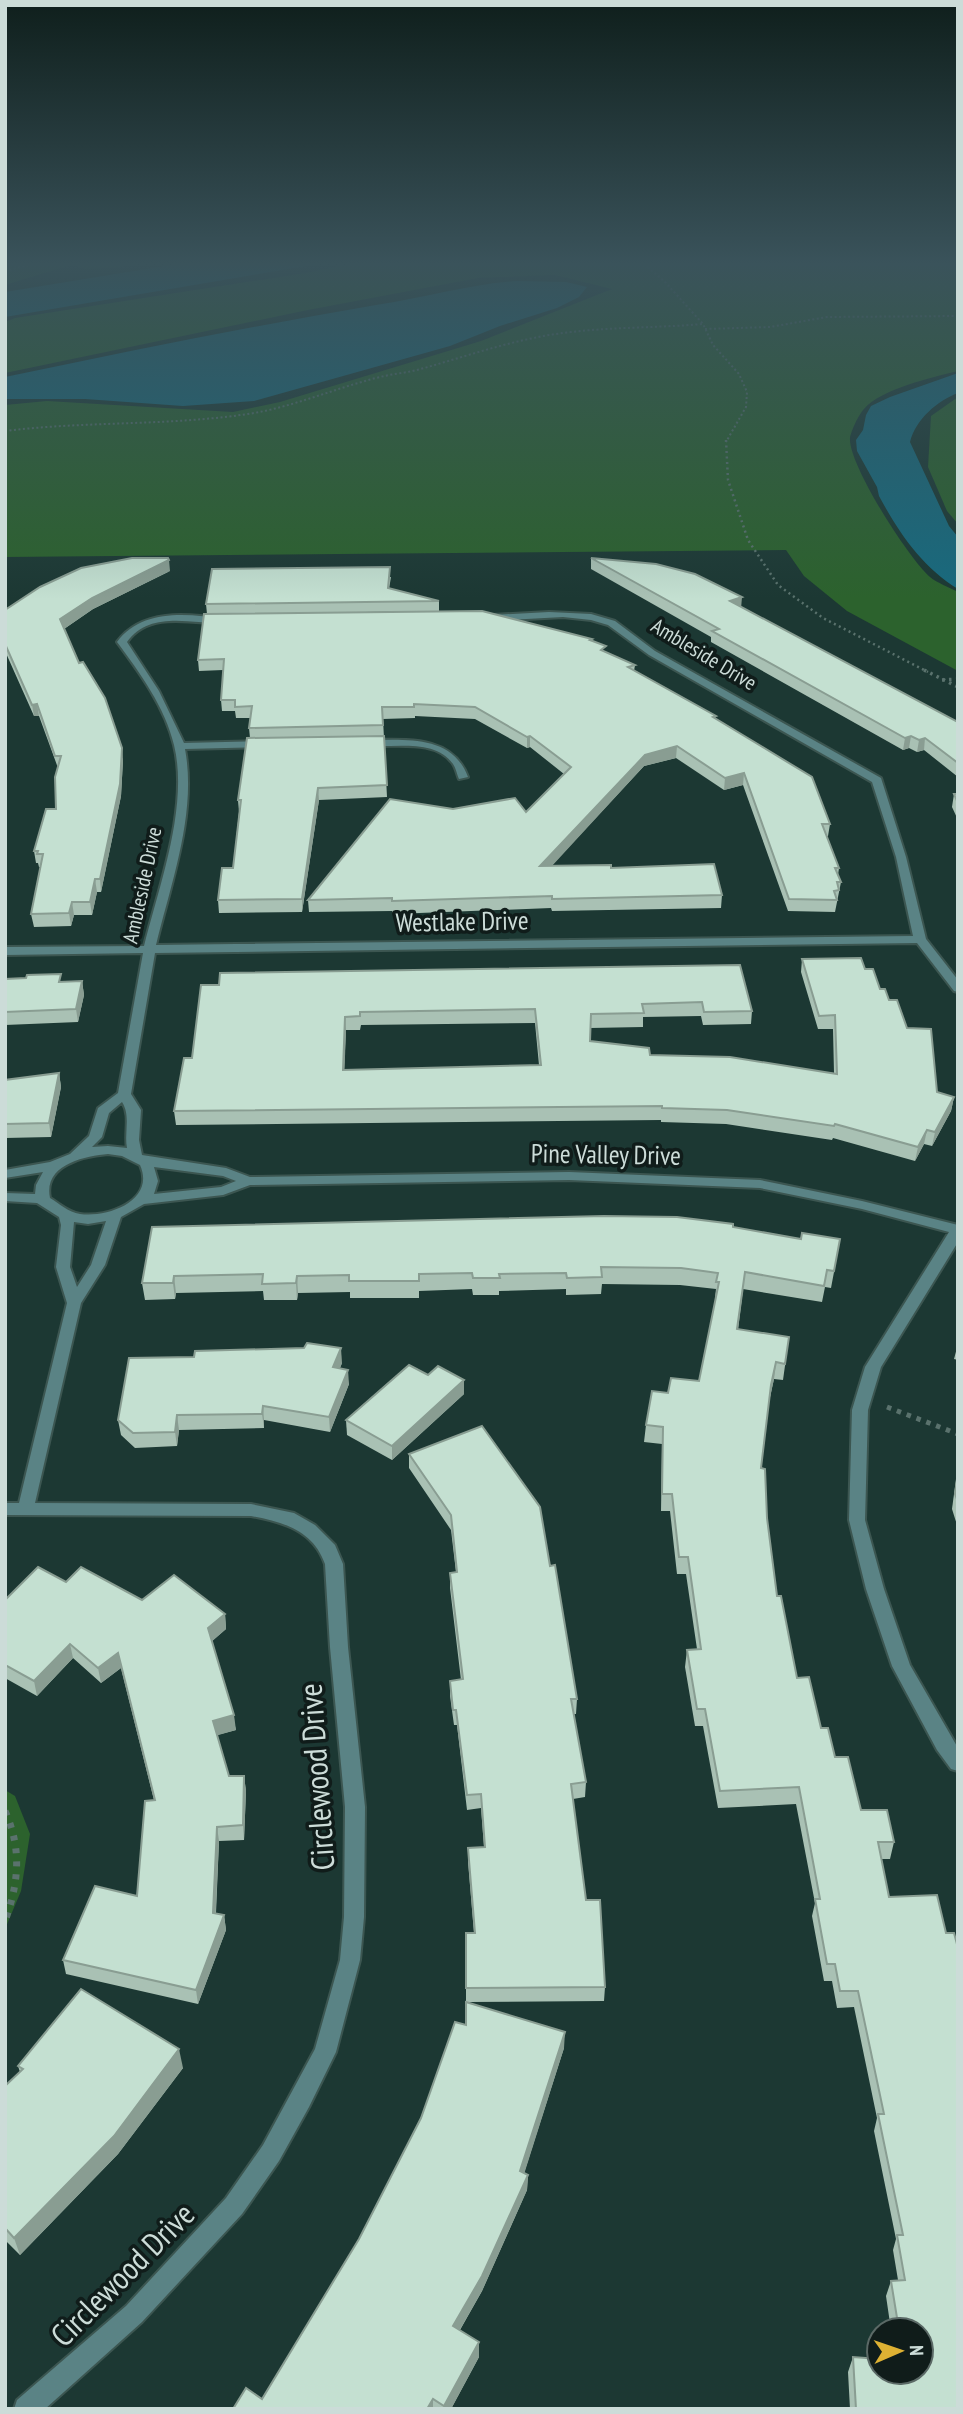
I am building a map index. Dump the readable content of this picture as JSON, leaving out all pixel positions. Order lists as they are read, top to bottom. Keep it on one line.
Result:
{"streets":{"street":["Ambleside Drive","Westlake Drive","Pine Valley Drive","Circlewood Drive"]},"crossings":[["Ambleside Drive","Westlake Drive"],["Ambleside Drive","Pine Valley Drive"]],"north":"right"}
